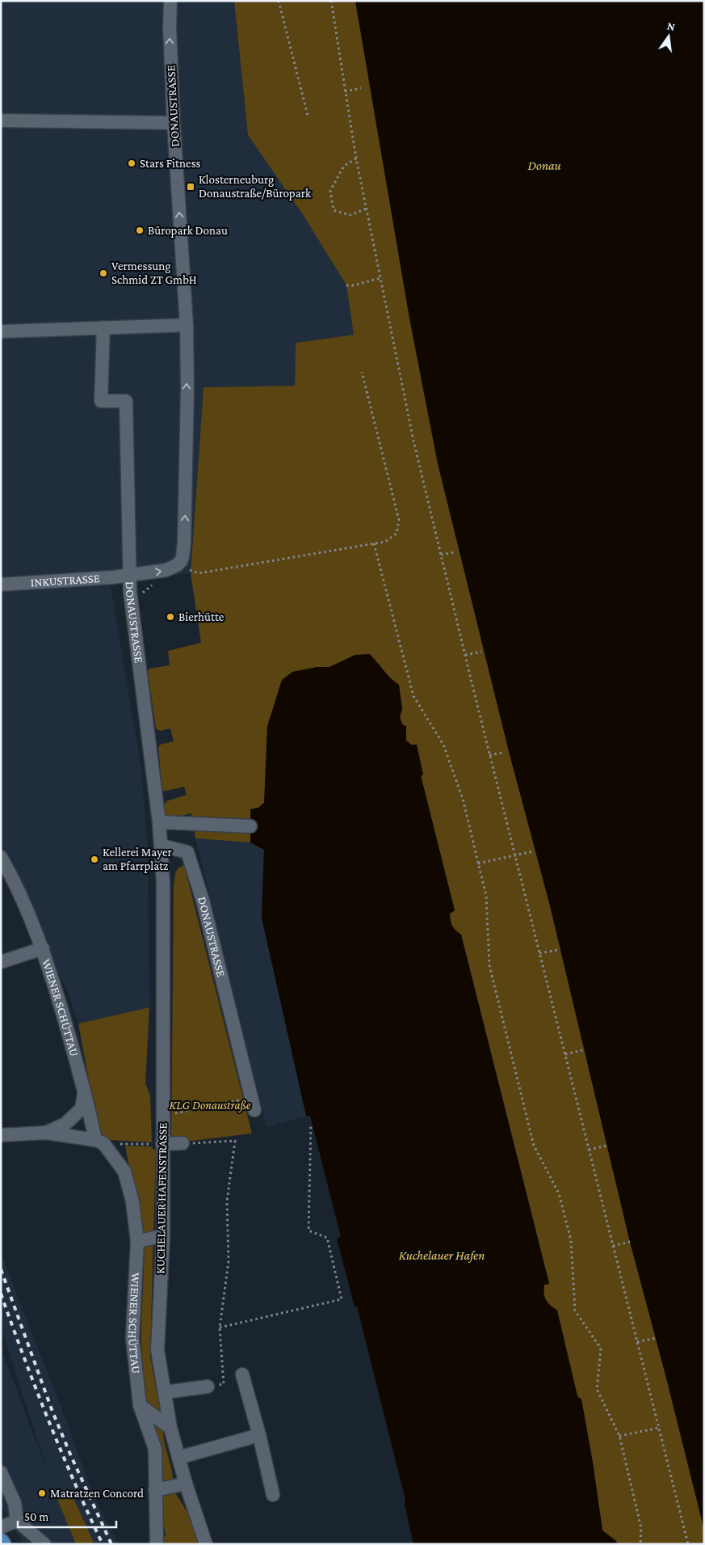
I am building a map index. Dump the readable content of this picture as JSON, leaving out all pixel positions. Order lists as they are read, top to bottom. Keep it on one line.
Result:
{"streets":{"street":["DONAUSTRASSE","INKUSTRASSE","WIENER SCHÜTTAU","KUCHELAUER HAFENSTRASSE"]},"crossings":[["DONAUSTRASSE","INKUSTRASSE"],["DONAUSTRASSE","KUCHELAUER HAFENSTRASSE"]],"one_way":["DONAUSTRASSE"],"water":["Donau","Kuchelauer Hafen"],"parks":["KLG Donaustraße"],"places":{"other":["Stars Fitness","Büropark Donau","Vermessung Schmid ZT GmbH","Bierhütte","Kellerei Mayer am Pfarrplatz","Matratzen Concord"],"transit":["Klosterneuburg Donaustraße/Büropark"]},"scale_bar":"50 m","north":"top"}
